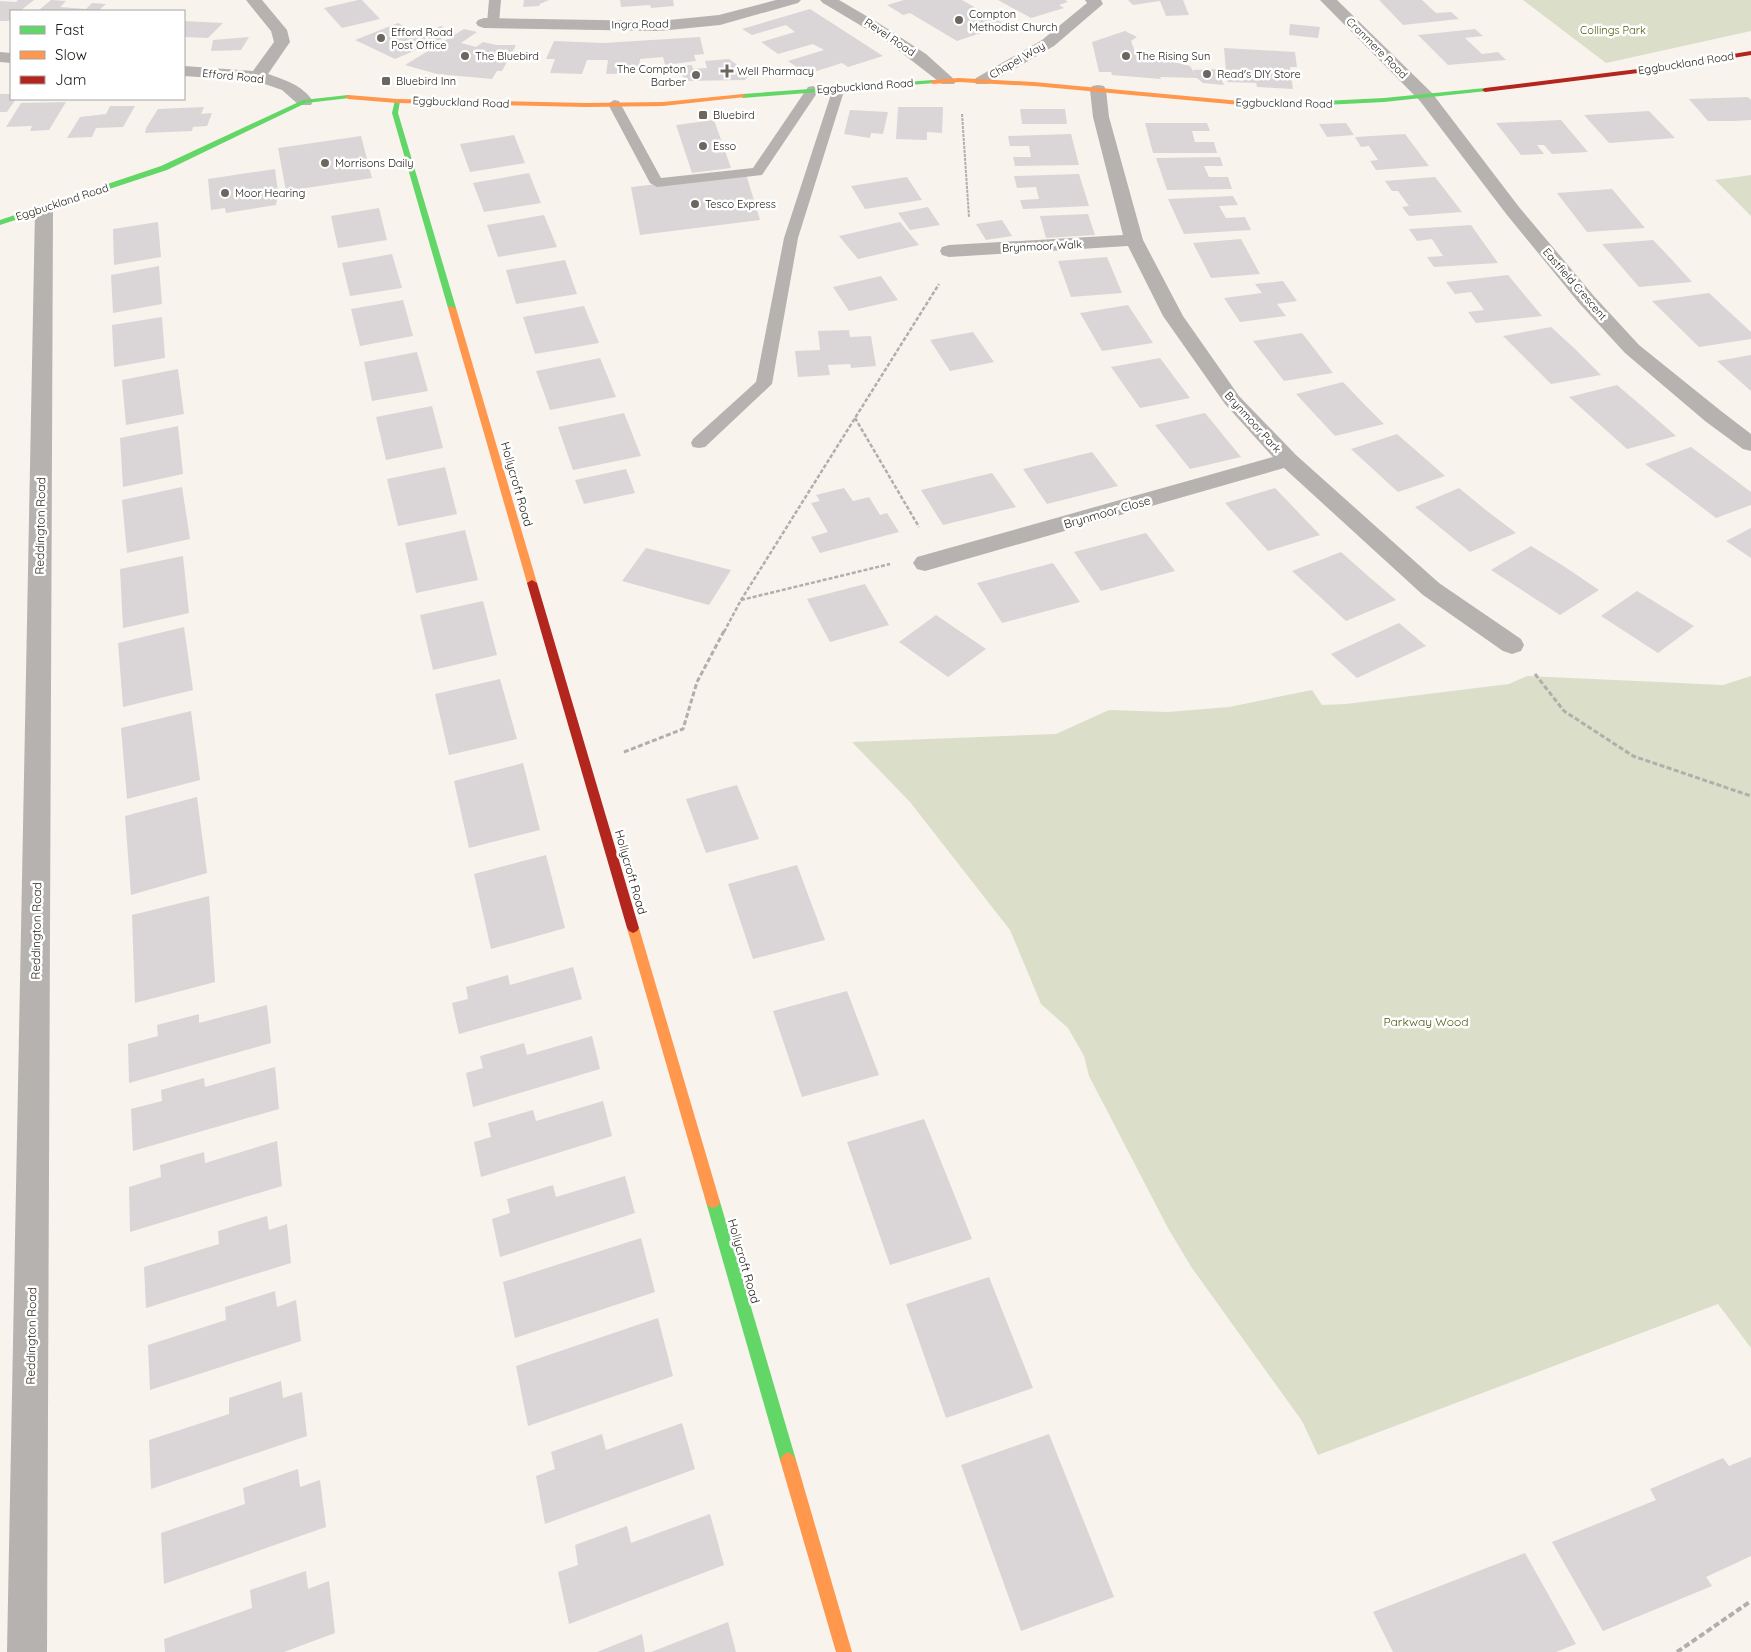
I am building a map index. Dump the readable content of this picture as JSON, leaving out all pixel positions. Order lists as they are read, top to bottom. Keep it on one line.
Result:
{"streets":{"street":["Ingra Road","Revel Road","Cranmere Road","Chapel Way","Eggbuckland Road","Efford Road","Brynmoor Walk","Eastfield Crescent","Brynmoor Park","Hollycroft Road","Brynmoor Close","Reddington Road"]},"crossings":[["Revel Road","Eggbuckland Road"],["Cranmere Road","Eggbuckland Road"],["Cranmere Road","Eastfield Crescent"],["Chapel Way","Eggbuckland Road"],["Eggbuckland Road","Efford Road"],["Eggbuckland Road","Eastfield Crescent"],["Eggbuckland Road","Brynmoor Park"],["Eggbuckland Road","Hollycroft Road"],["Eggbuckland Road","Reddington Road"],["Brynmoor Walk","Brynmoor Park"],["Brynmoor Park","Brynmoor Close"]],"parks":["Collings Park","Parkway Wood"],"places":{"other":["Compton Methodist Church","Efford Road Post Office","The Bluebird","The Rising Sun","Read's DIY Store","The Compton Barber","Esso","Morrisons Daily","Moor Hearing","Tesco Express"],"health":["Well Pharmacy"],"transit":["Bluebird Inn","Bluebird"]},"legend":["Fast","Slow","Jam"]}
